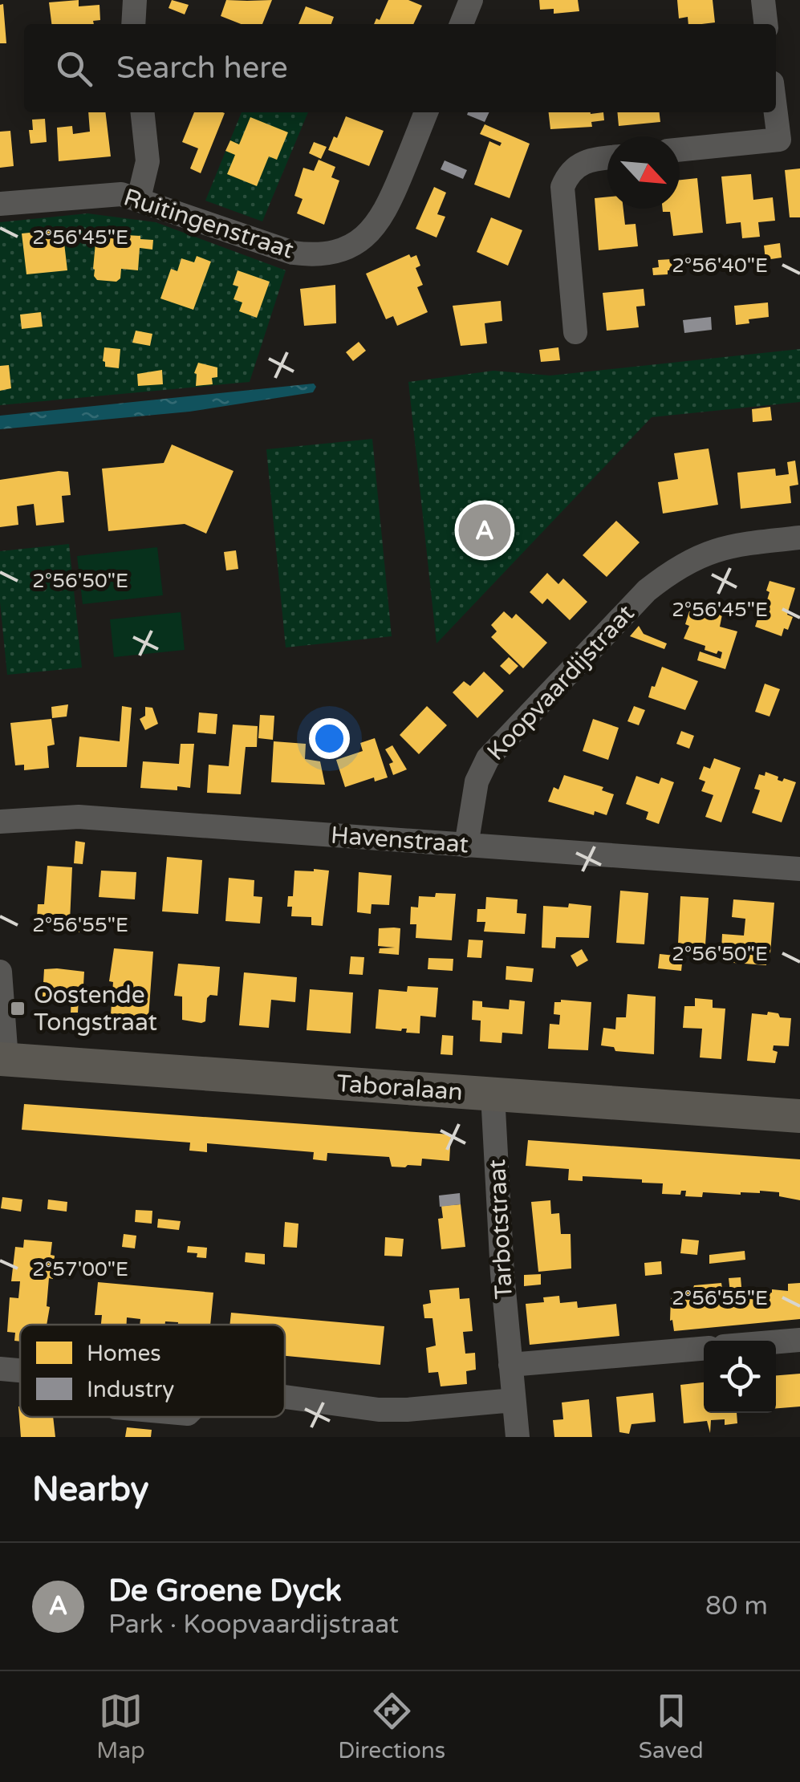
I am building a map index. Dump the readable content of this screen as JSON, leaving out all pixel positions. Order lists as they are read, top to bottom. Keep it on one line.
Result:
{"streets":{"street":["Ruitingenstraat","Koopvaardijstraat","Havenstraat","Taboralaan","Tarbotstraat"]},"crossings":[["Koopvaardijstraat","Havenstraat"],["Taboralaan","Tarbotstraat"]],"places":{"transit":["Oostende Tongstraat"]},"legend":["Homes","Industry"],"north":"bottom right","page":{"search":"Search here","pins":"A","heading":"Nearby","list":[{"mark":"A","name":"De Groene Dyck","note":"Park · Koopvaardijstraat","value":"80 m"}],"nav":["Map","Directions","Saved"]},"coordinates":["2°56'45\"E","2°56'40\"E","2°56'50\"E","2°56'55\"E","2°57'00\"E"]}
